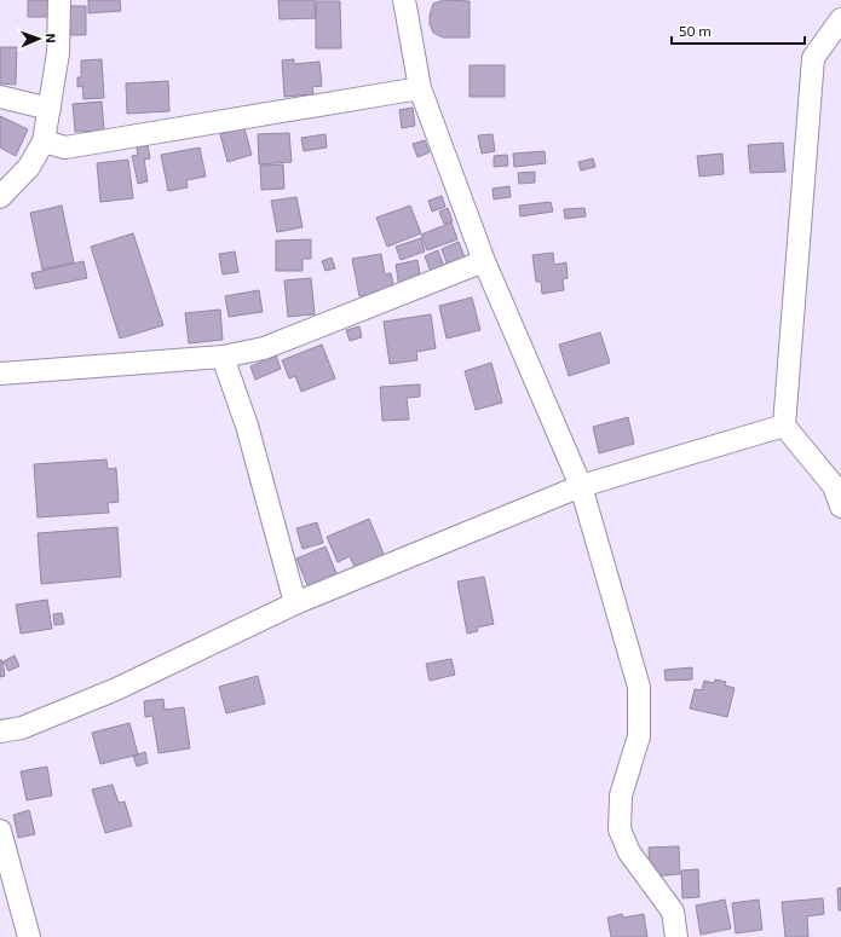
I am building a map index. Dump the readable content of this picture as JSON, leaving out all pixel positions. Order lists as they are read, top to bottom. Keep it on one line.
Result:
{"scale_bar":"50 m","north":"right"}
